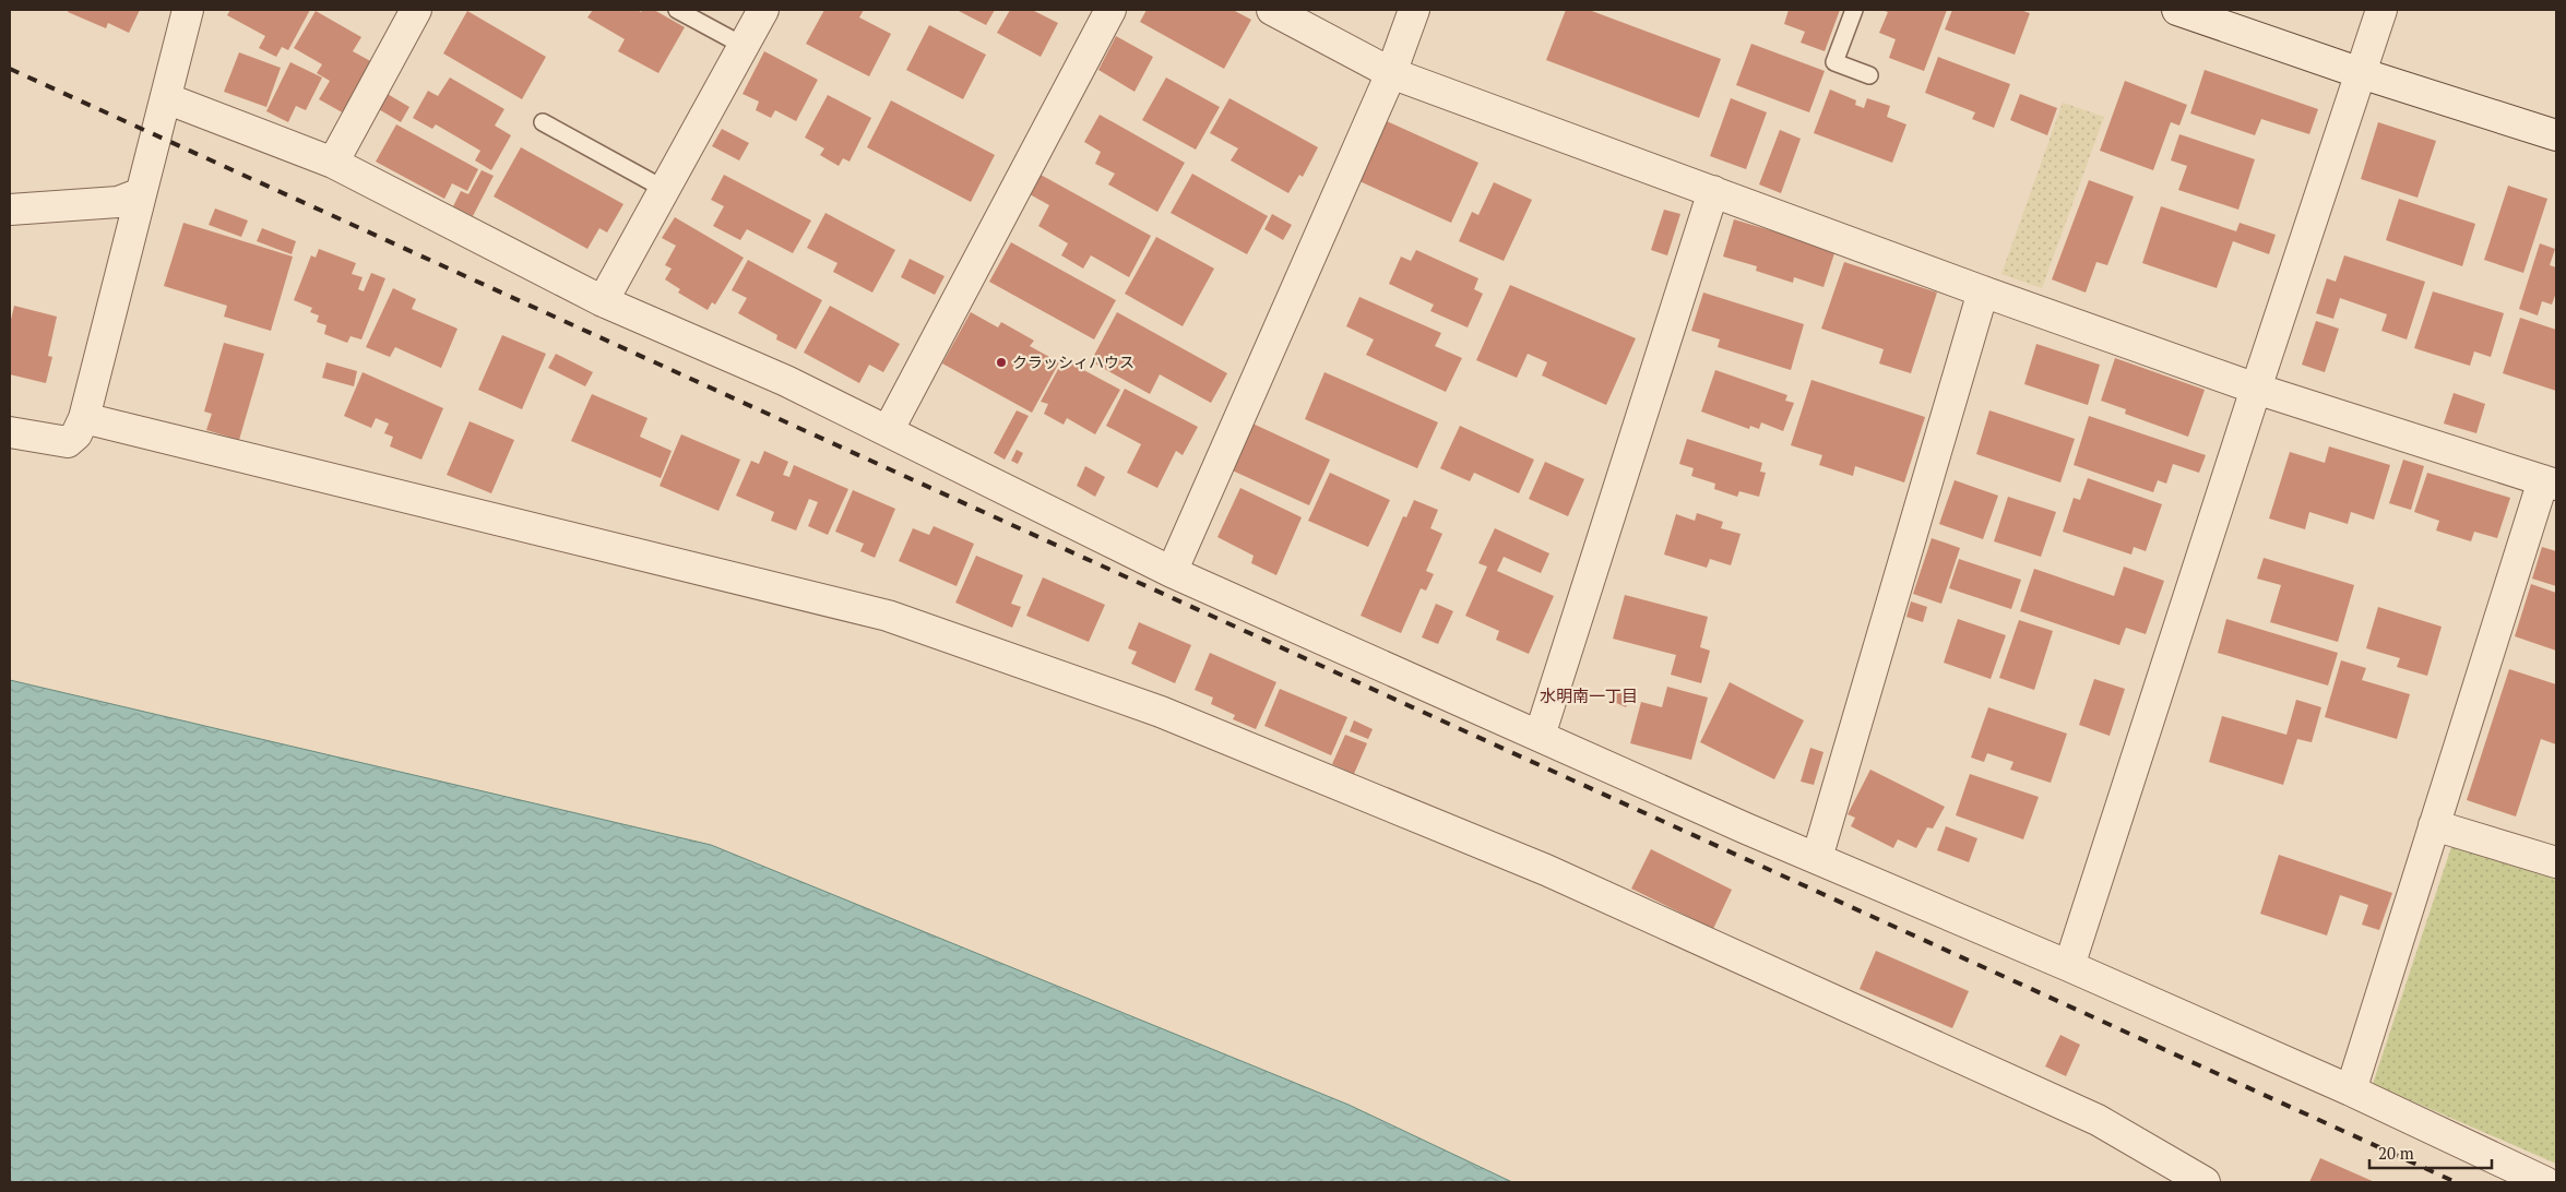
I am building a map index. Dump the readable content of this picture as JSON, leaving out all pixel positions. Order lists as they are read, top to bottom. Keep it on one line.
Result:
{"districts":["水明南一丁目"],"places":["クラッシィハウス"],"scale_bar":"20 m"}
